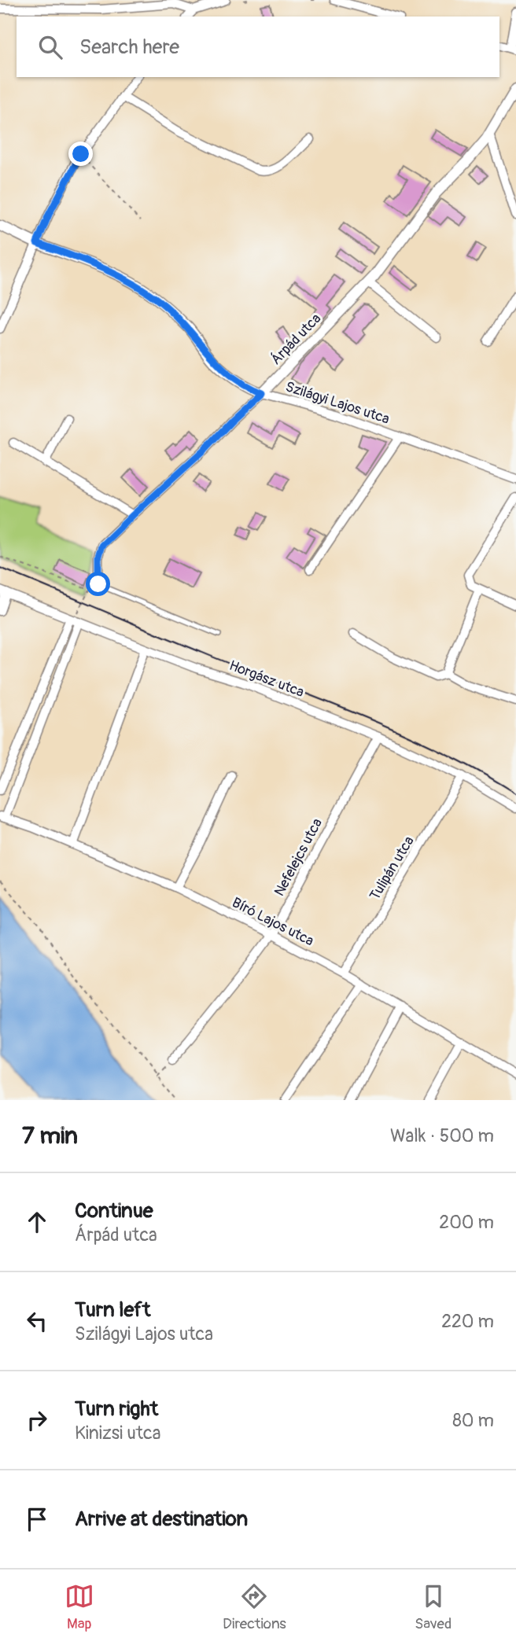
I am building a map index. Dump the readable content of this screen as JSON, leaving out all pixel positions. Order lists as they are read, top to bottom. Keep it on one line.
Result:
{"streets":{"street":["Árpád utca","Szilágyi Lajos utca","Horgász utca","Nefelejcs utca","Tulipán utca","Bíró Lajos utca"]},"crossings":[["Árpád utca","Szilágyi Lajos utca"],["Horgász utca","Nefelejcs utca"],["Horgász utca","Tulipán utca"],["Nefelejcs utca","Bíró Lajos utca"],["Tulipán utca","Bíró Lajos utca"]],"page":{"search":"Search here","heading":["7 min","Walk · 500 m"],"list":[["Continue","Árpád utca","200 m"],["Turn left","Szilágyi Lajos utca","220 m"],["Turn right","Kinizsi utca","80 m"],"Arrive at destination"],"nav":["Map","Directions","Saved"]}}
